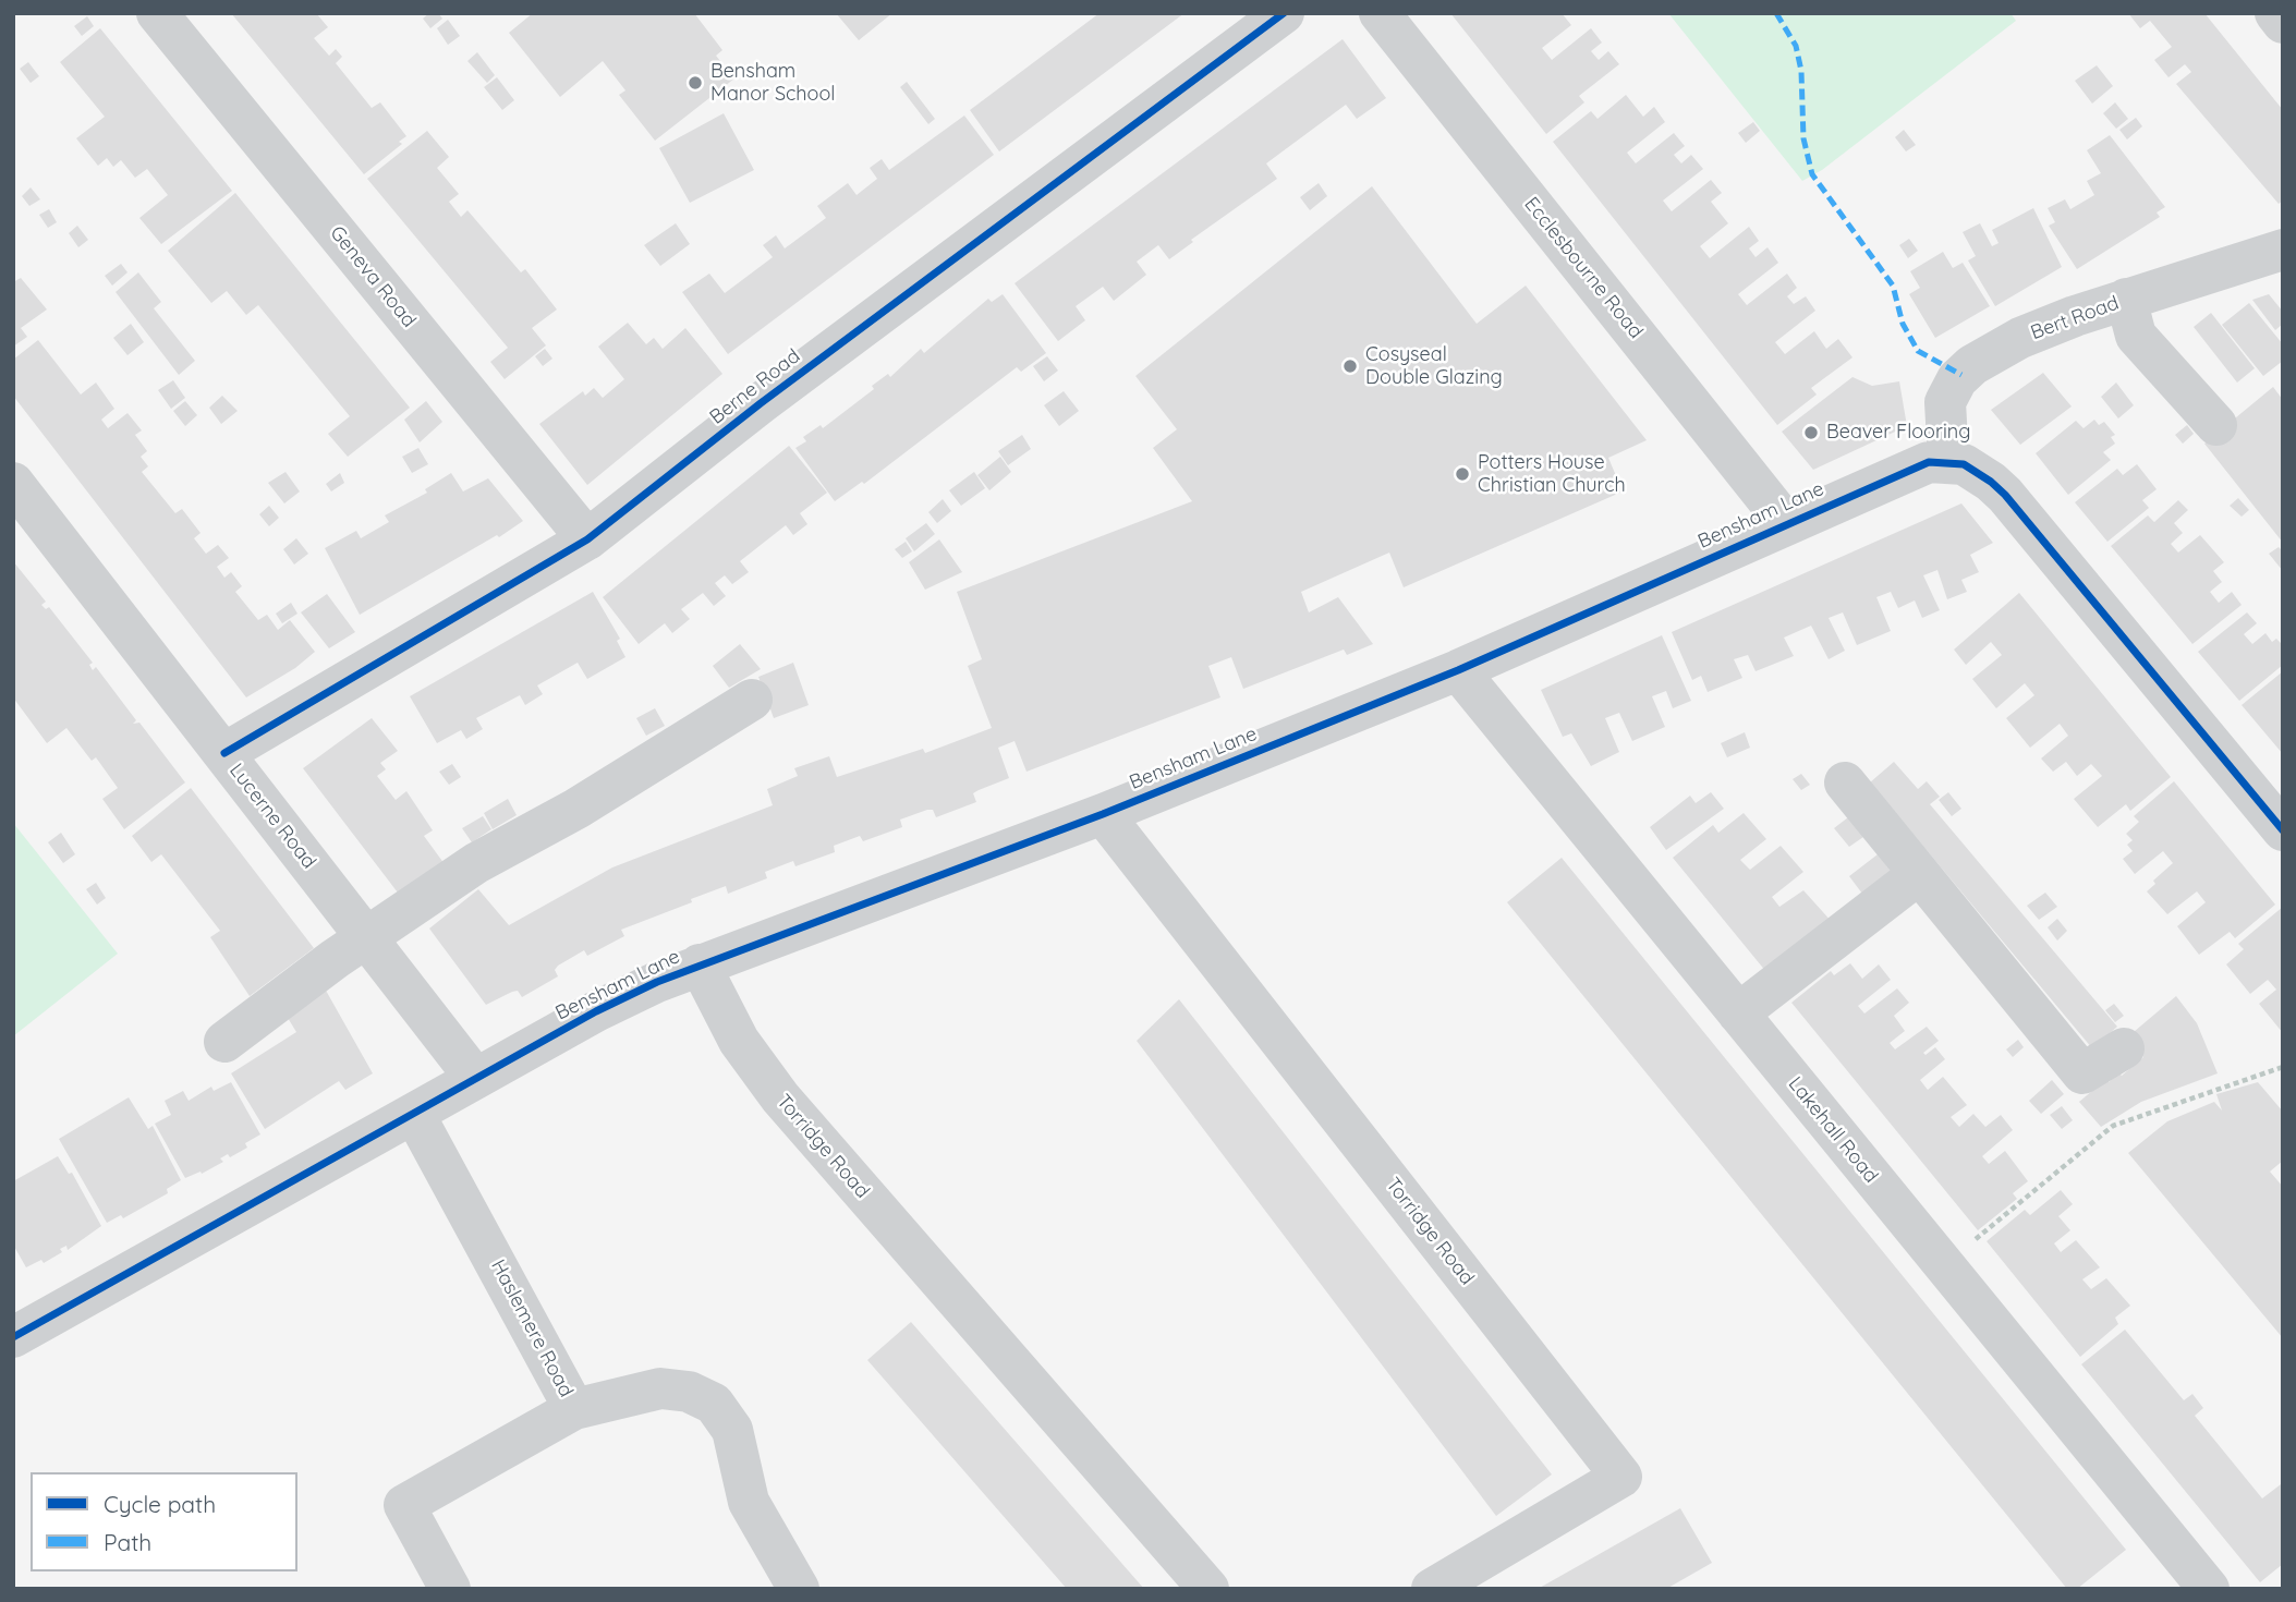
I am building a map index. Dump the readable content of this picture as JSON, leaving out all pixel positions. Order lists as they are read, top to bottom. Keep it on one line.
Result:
{"streets":{"street":["Ecclesbourne Road","Geneva Road","Bert Road","Berne Road","Bensham Lane","Lucerne Road","Lakehall Road","Torridge Road","Haslemere Road"]},"crossings":[["Ecclesbourne Road","Bensham Lane"],["Geneva Road","Berne Road"],["Bert Road","Bensham Lane"],["Berne Road","Lucerne Road"],["Bensham Lane","Lucerne Road"],["Bensham Lane","Lakehall Road"],["Bensham Lane","Torridge Road"],["Bensham Lane","Haslemere Road"]],"places":["Bensham Manor School","Cosyseal Double Glazing","Beaver Flooring","Potters House Christian Church"],"legend":["Cycle path","Path"]}
